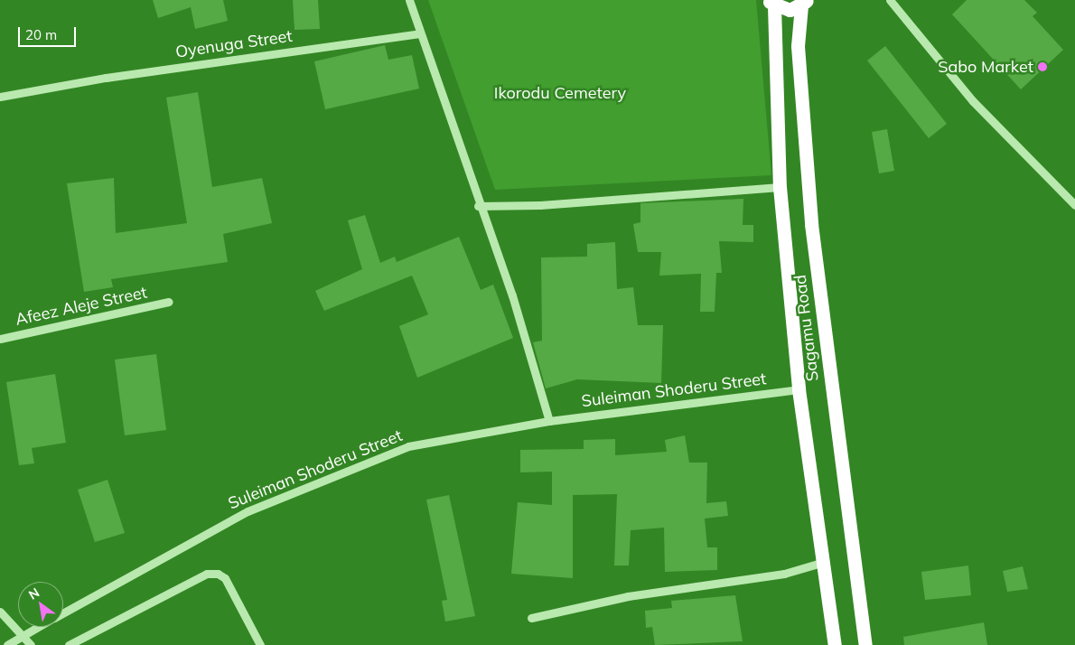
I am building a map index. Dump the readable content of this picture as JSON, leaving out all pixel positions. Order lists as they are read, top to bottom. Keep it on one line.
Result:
{"streets":{"highway":["Sagamu Road"],"street":["Oyenuga Street","Afeez Aleje Street","Suleiman Shoderu Street"]},"crossings":[["Sagamu Road","Suleiman Shoderu Street"]],"parks":["Ikorodu Cemetery"],"places":["Sabo Market"],"scale_bar":"20 m","north":"top left"}
